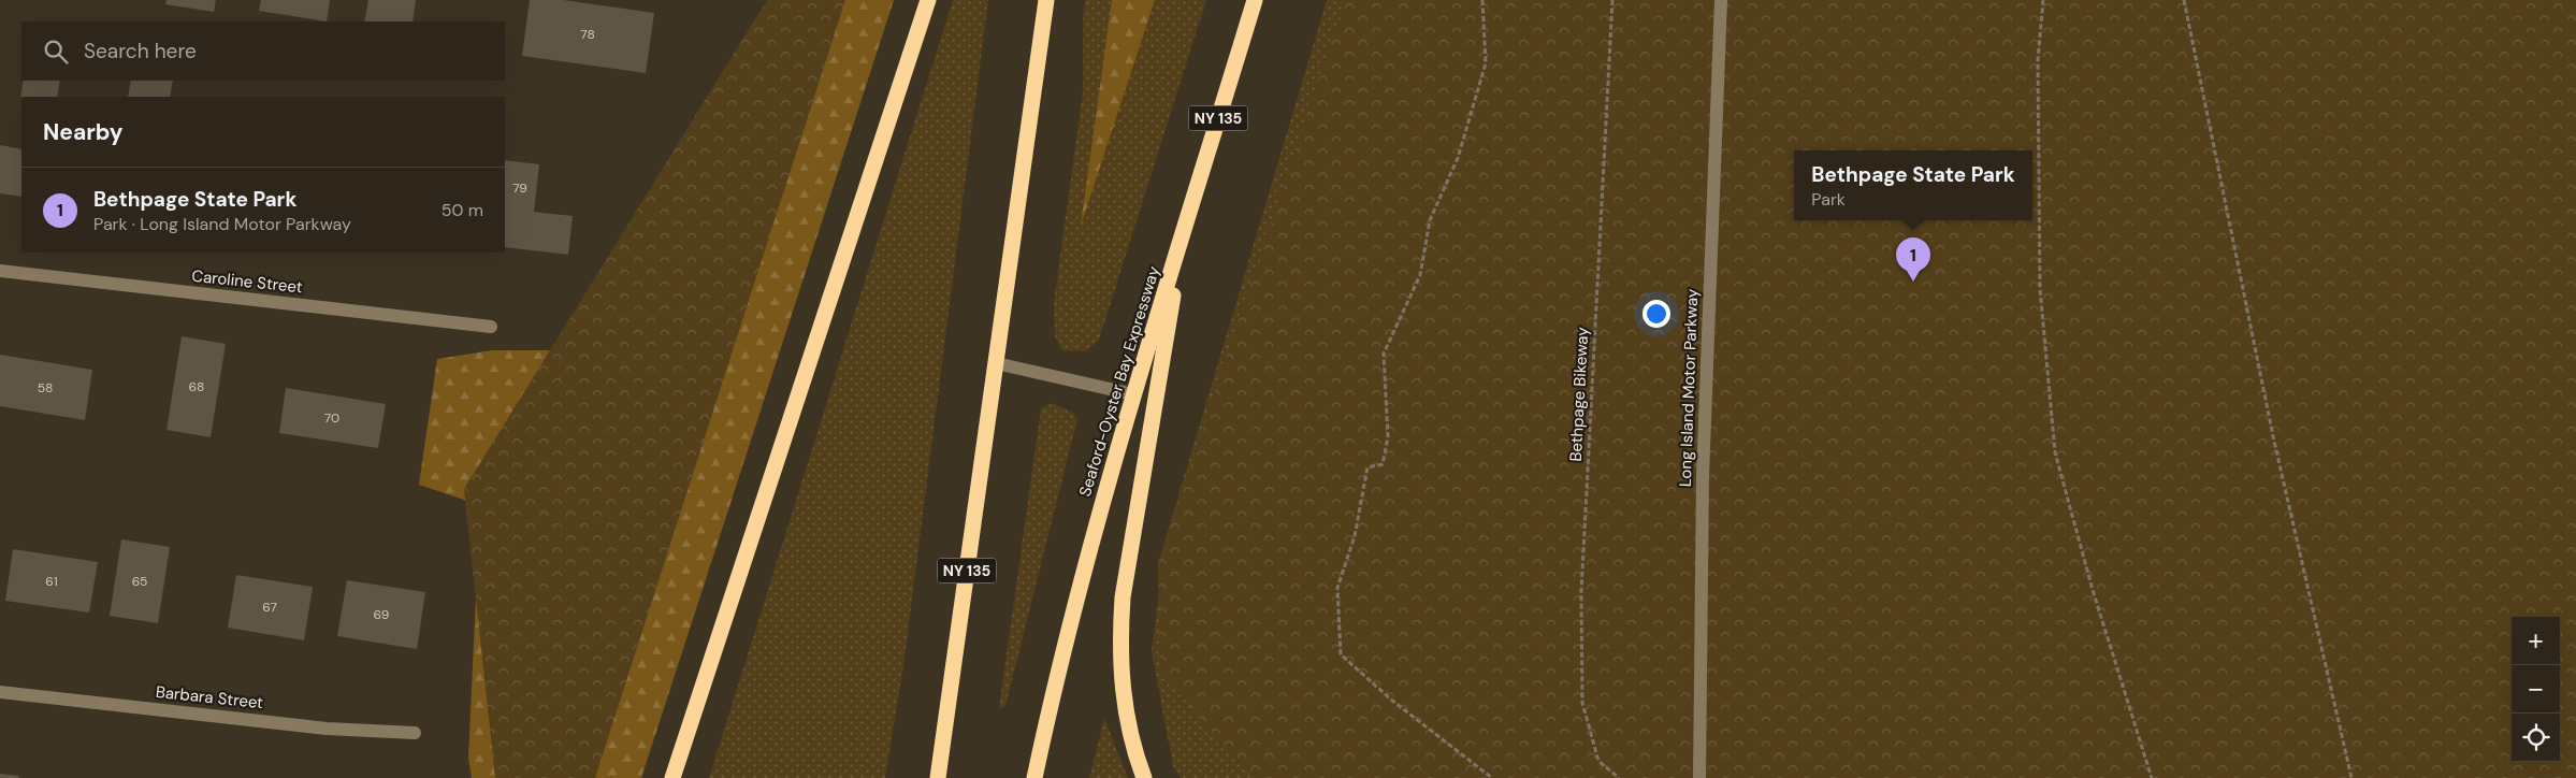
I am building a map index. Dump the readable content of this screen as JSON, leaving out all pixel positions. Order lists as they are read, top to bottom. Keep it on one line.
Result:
{"streets":{"highway":["NY 135","Seaford-Oyster Bay Expressway"],"street":["Caroline Street","Long Island Motor Parkway","Barbara Street"],"path":["Bethpage Bikeway"]},"house_numbers":["78","79","68","58","70","61","65","67","69"],"page":{"search":"Search here","heading":"Nearby","popup":["Bethpage State Park","Park"],"list":[{"mark":"1","name":"Bethpage State Park","note":"Park · Long Island Motor Parkway","value":"50 m"}],"pins":"1","map_buttons":["+","−"]}}
